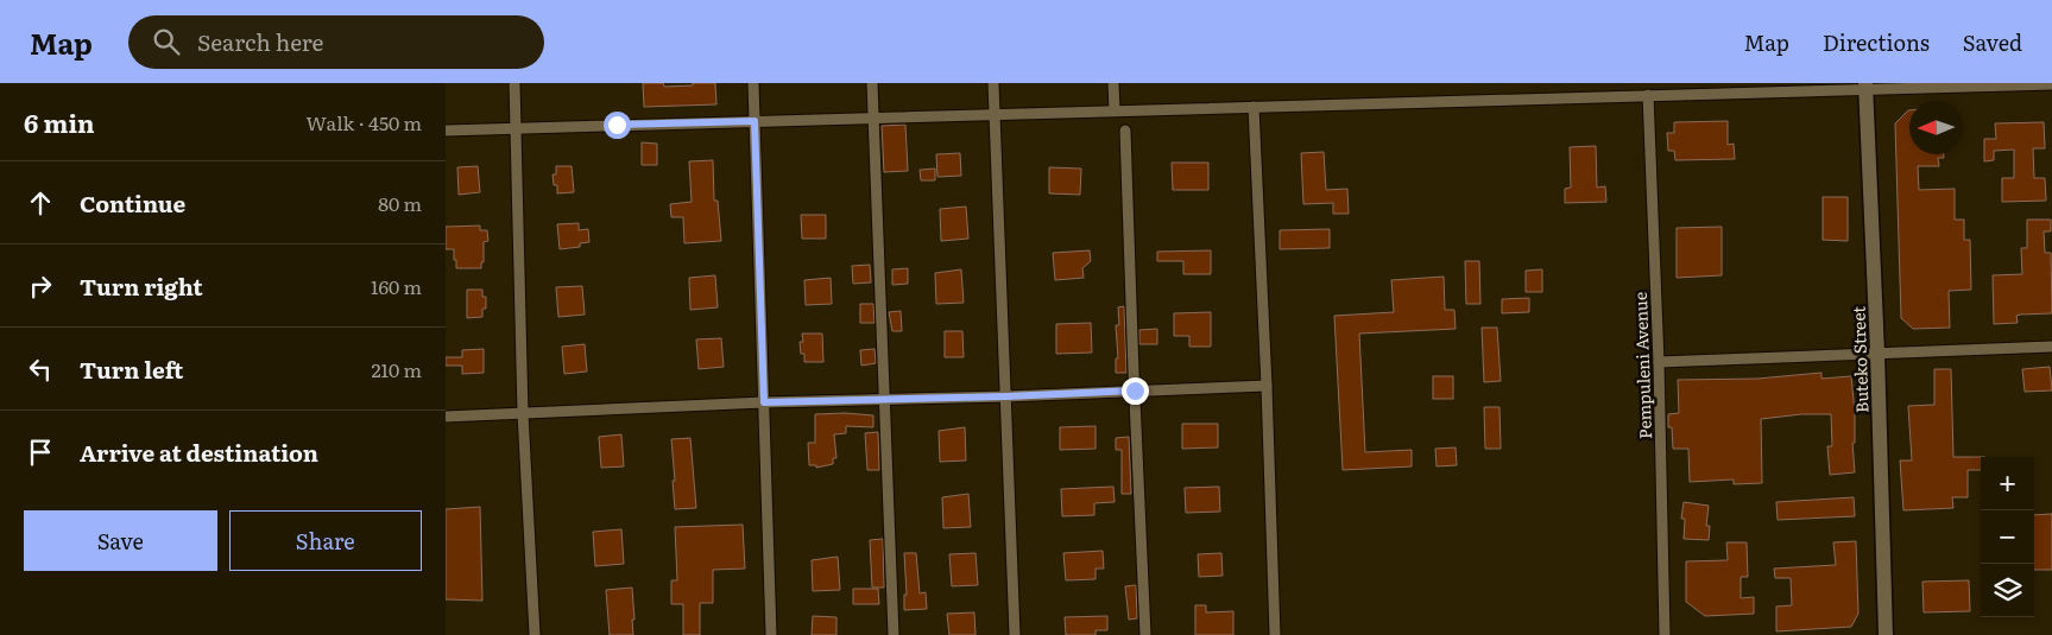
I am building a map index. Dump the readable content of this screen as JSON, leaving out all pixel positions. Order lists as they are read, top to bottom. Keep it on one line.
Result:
{"streets":{"street":["Buteko Street","Pempuleni Avenue"]},"north":"left","page":{"header":"Map","search":"Search here","nav":["Map","Directions","Saved"],"heading":["6 min","Walk · 450 m"],"list":[["Continue","80 m"],["Turn right","160 m"],["Turn left","210 m"],"Arrive at destination"],"map_buttons":["+","−"],"buttons":["Save","Share"]}}
